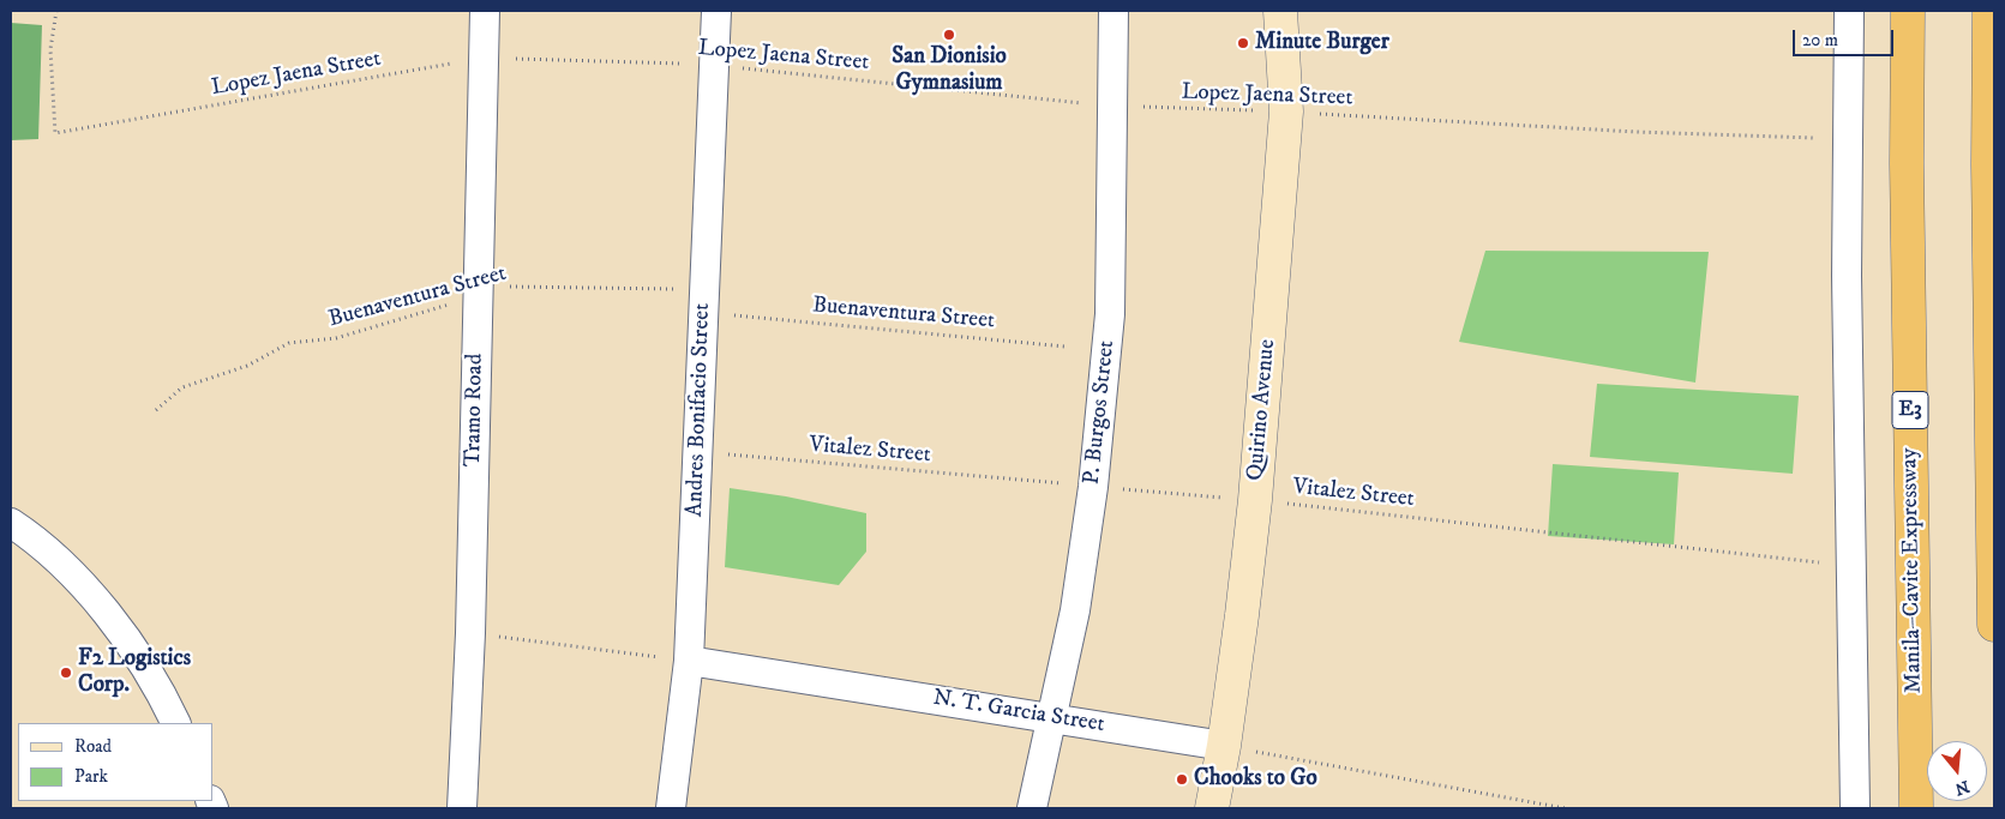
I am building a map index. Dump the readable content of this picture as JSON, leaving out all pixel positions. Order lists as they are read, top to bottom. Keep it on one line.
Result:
{"streets":{"highway":["E3","Manila–Cavite Expressway"],"main road":["Quirino Avenue"],"street":["Tramo Road","Andres Bonifacio Street","P. Burgos Street","N. T. Garcia Street"],"path":["Lopez Jaena Street","Buenaventura Street","Vitalez Street"]},"crossings":[["Lopez Jaena Street","Tramo Road"],["Lopez Jaena Street","Andres Bonifacio Street"],["Lopez Jaena Street","Quirino Avenue"],["Lopez Jaena Street","P. Burgos Street"],["Buenaventura Street","Tramo Road"],["Buenaventura Street","Andres Bonifacio Street"],["Andres Bonifacio Street","Vitalez Street"],["Andres Bonifacio Street","N. T. Garcia Street"],["Quirino Avenue","Vitalez Street"],["Quirino Avenue","N. T. Garcia Street"],["P. Burgos Street","Vitalez Street"],["P. Burgos Street","N. T. Garcia Street"]],"places":["San Dionisio Gymnasium","Minute Burger","F2 Logistics Corp.","Chooks to Go"],"legend":["Road","Park"],"scale_bar":"20 m","north":"bottom"}
